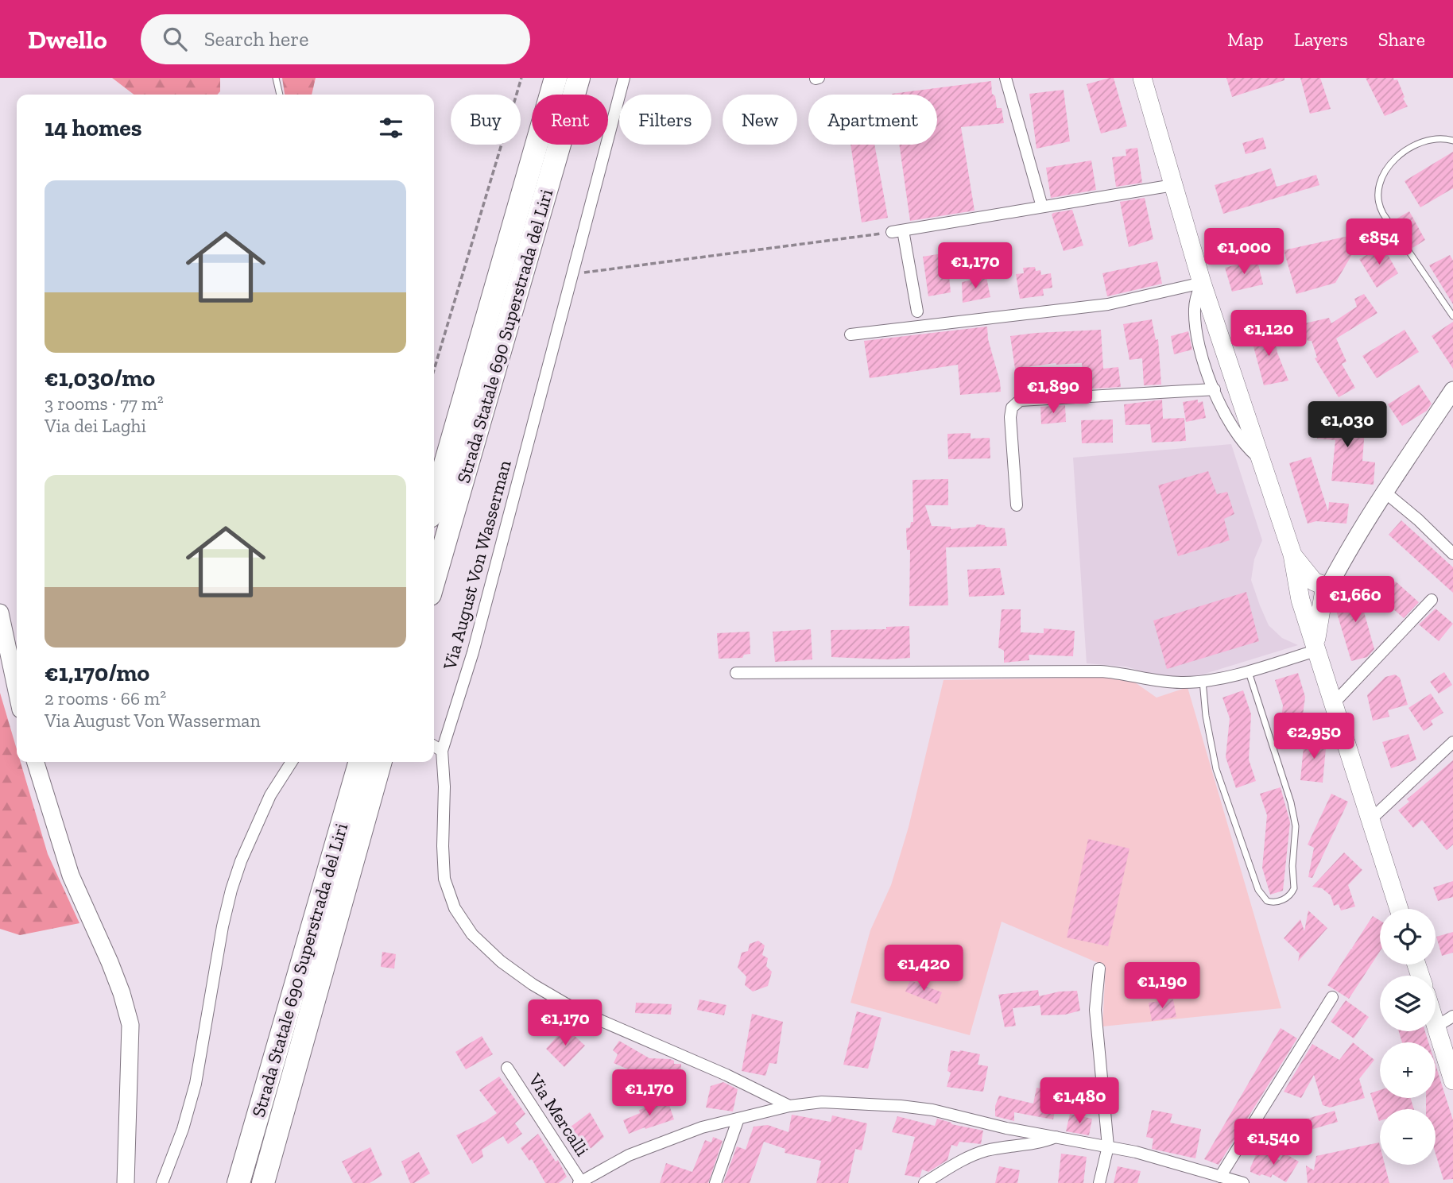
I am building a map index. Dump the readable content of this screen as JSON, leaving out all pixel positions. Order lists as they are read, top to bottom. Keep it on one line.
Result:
{"streets":{"highway":["Strada Statale 690 Superstrada del Liri"],"street":["Via August Von Wasserman","Via Mercalli"]},"page":{"header":"Dwello","search":"Search here","nav":["Map","Layers","Share"],"chip":["Buy","Rent","Filters","New","Apartment"],"heading":"14 homes","list":[{"name":"€1,030/mo","note":"3 rooms · 77 m² · Via dei Laghi"},{"name":"€1,170/mo","note":"2 rooms · 66 m² · Via August Von Wasserman"}],"price":["€854","€1,000","€1,170","€1,120","€1,890","€1,030","€1,660","€2,950","€1,420","€1,190","€1,170","€1,170","€1,480","€1,540"],"map_buttons":["+","−"]}}
